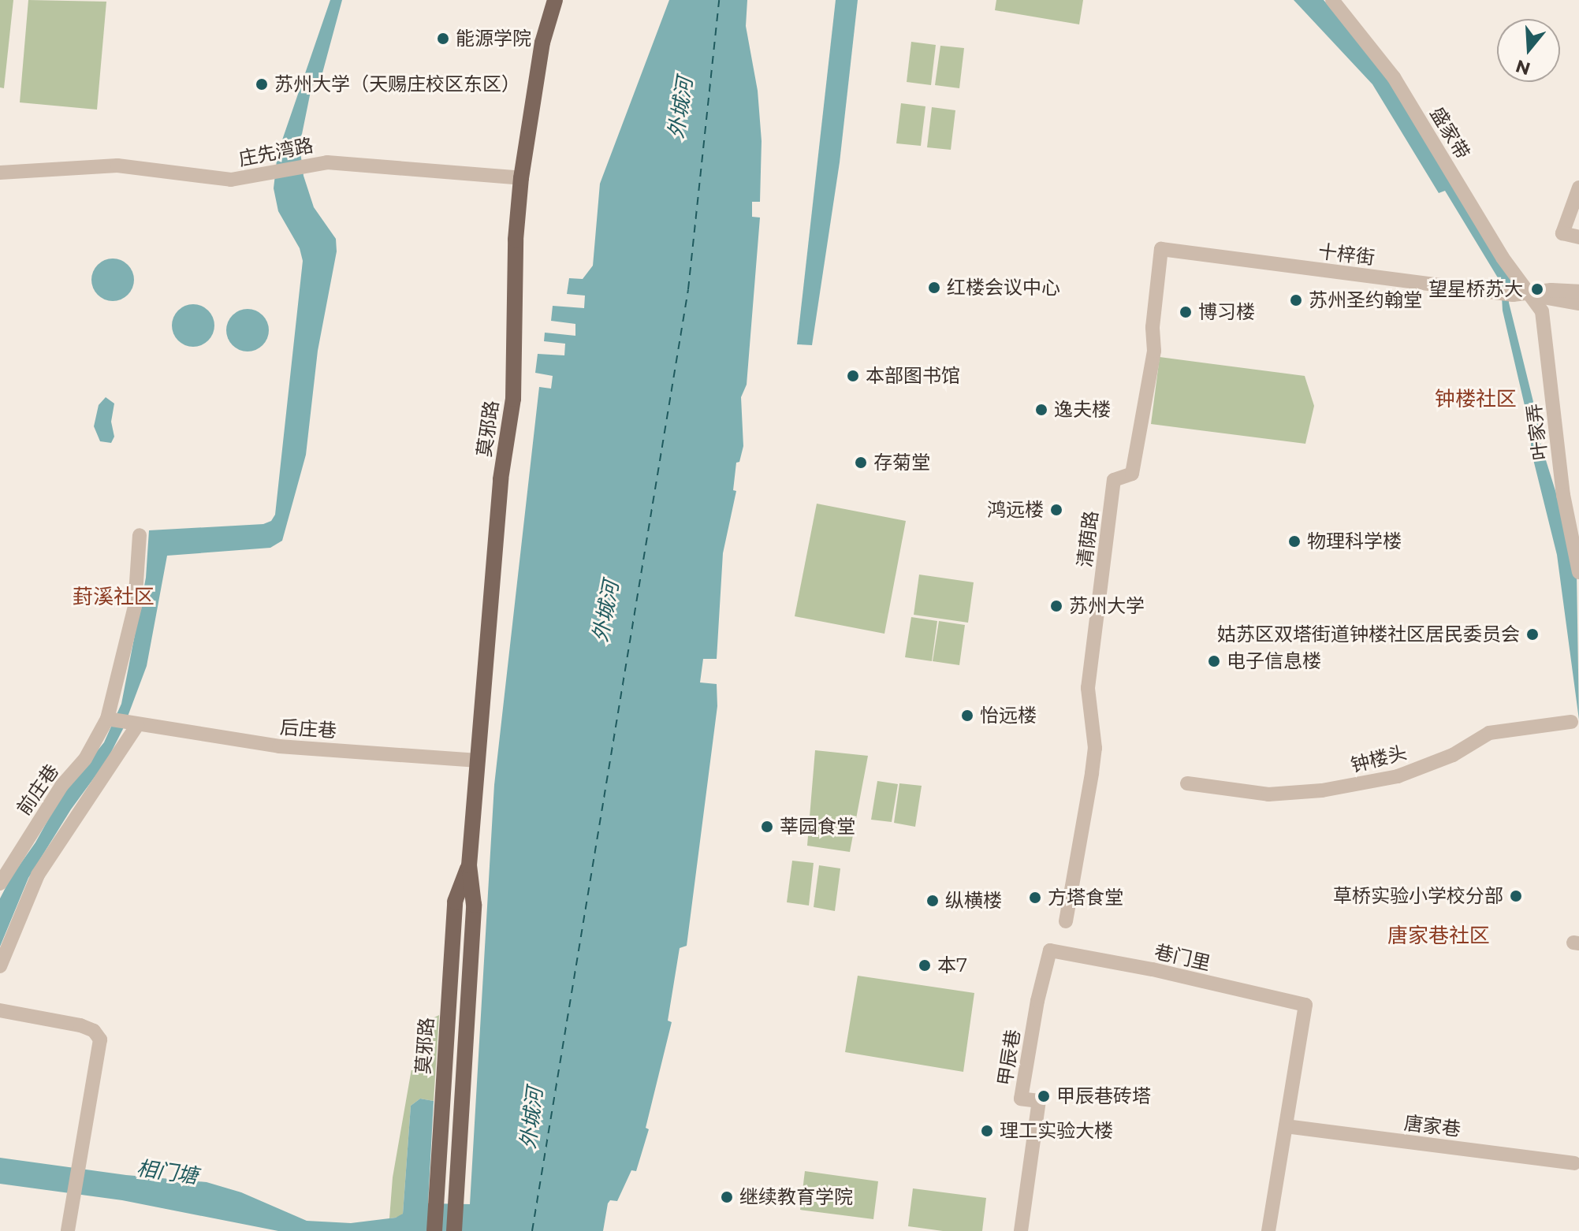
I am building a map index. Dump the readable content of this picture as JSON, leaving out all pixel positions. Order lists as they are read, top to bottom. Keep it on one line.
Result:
{"streets":{"main road":["莫邪路"],"street":["盛家带","庄先湾路","十梓街","叶家弄","清荫路","后庄巷","钟楼头","前庄巷","巷门里","甲辰巷","唐家巷"]},"crossings":[["盛家带","十梓街"],["盛家带","叶家弄"],["庄先湾路","莫邪路"],["十梓街","叶家弄"],["十梓街","清荫路"],["莫邪路","后庄巷"],["后庄巷","前庄巷"],["巷门里","甲辰巷"],["巷门里","唐家巷"]],"districts":["钟楼社区","葑溪社区","唐家巷社区"],"water":["外城河","相门塘"],"places":["能源学院","苏州大学（天赐庄校区东区）","红楼会议中心","望星桥苏大","苏州圣约翰堂","博习楼","本部图书馆","逸夫楼","存菊堂","鸿远楼","物理科学楼","苏州大学","姑苏区双塔街道钟楼社区居民委员会","电子信息楼","怡远楼","莘园食堂","草桥实验小学校分部","方塔食堂","纵横楼","本7","甲辰巷砖塔","理工实验大楼","继续教育学院"],"north":"bottom"}
